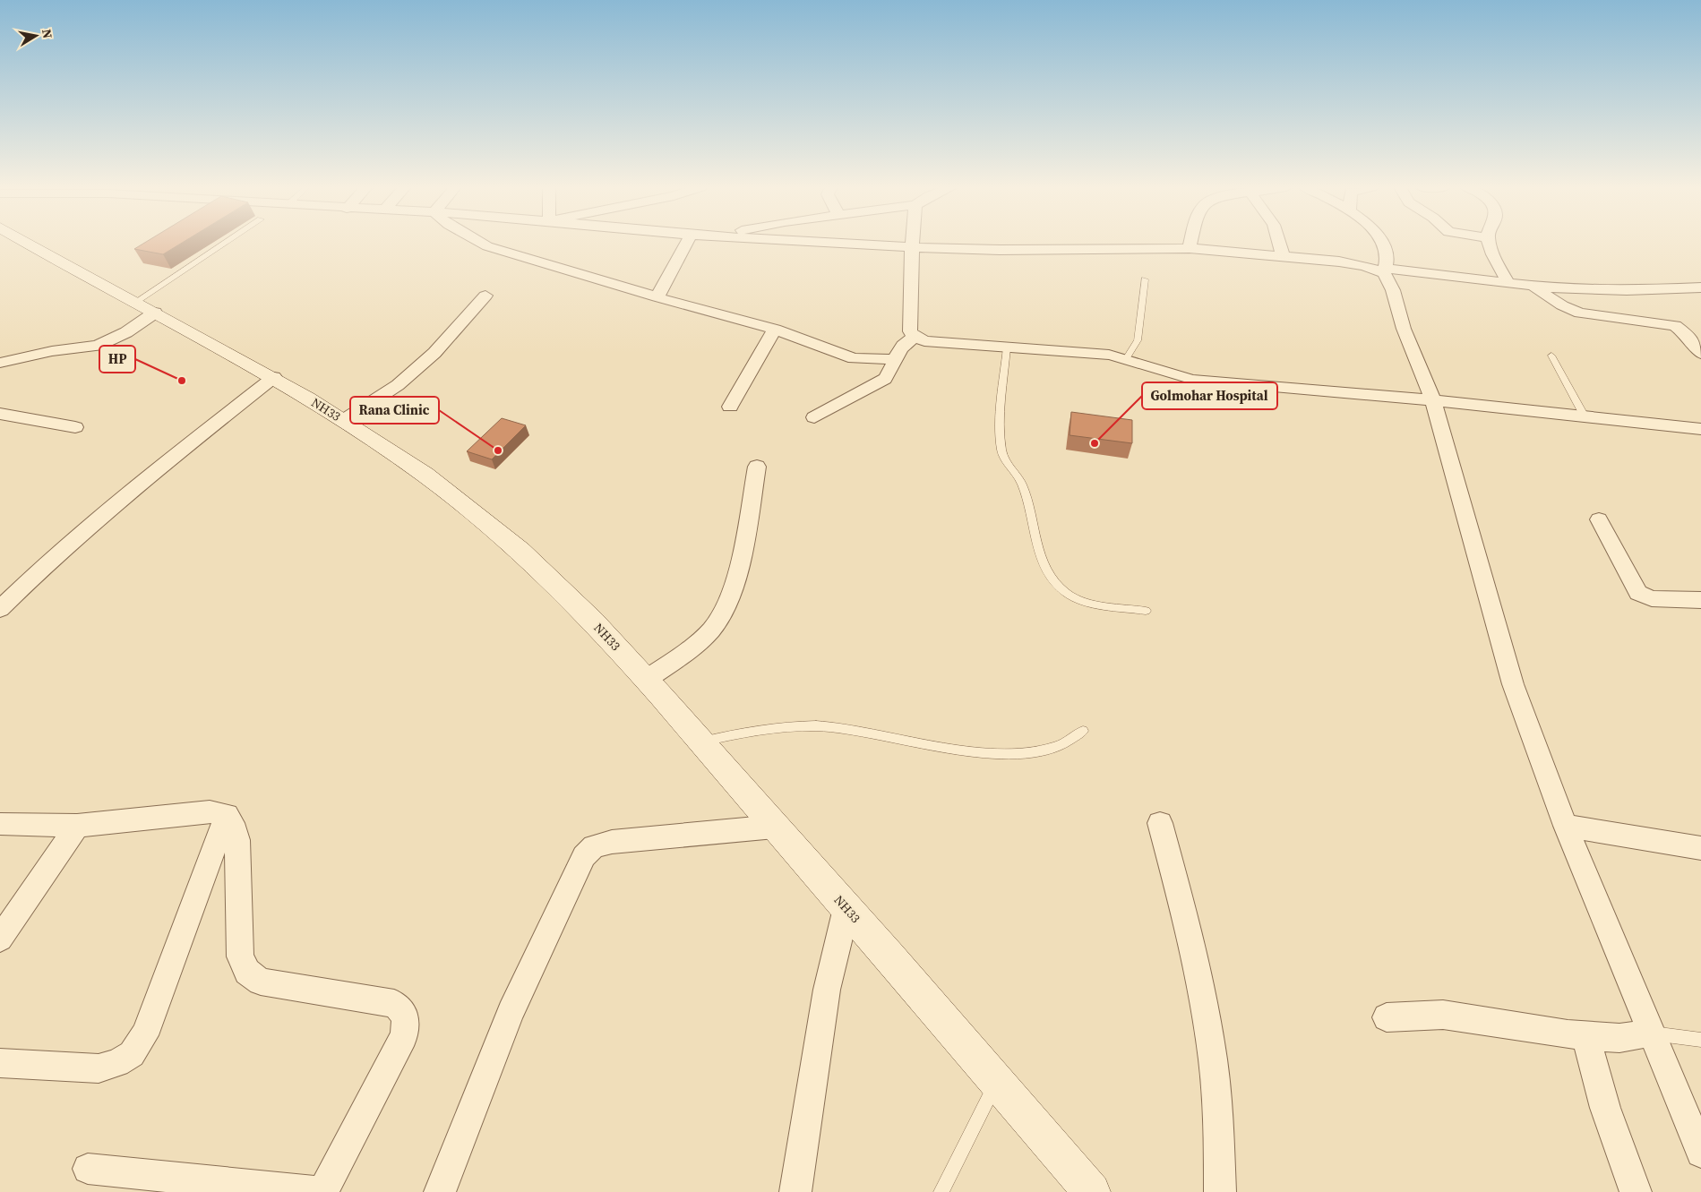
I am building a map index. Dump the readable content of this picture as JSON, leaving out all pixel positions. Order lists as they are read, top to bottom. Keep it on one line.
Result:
{"streets":{"main road":["NH33"]},"places":["HP","Golmohar Hospital","Rana Clinic"],"north":"right"}
